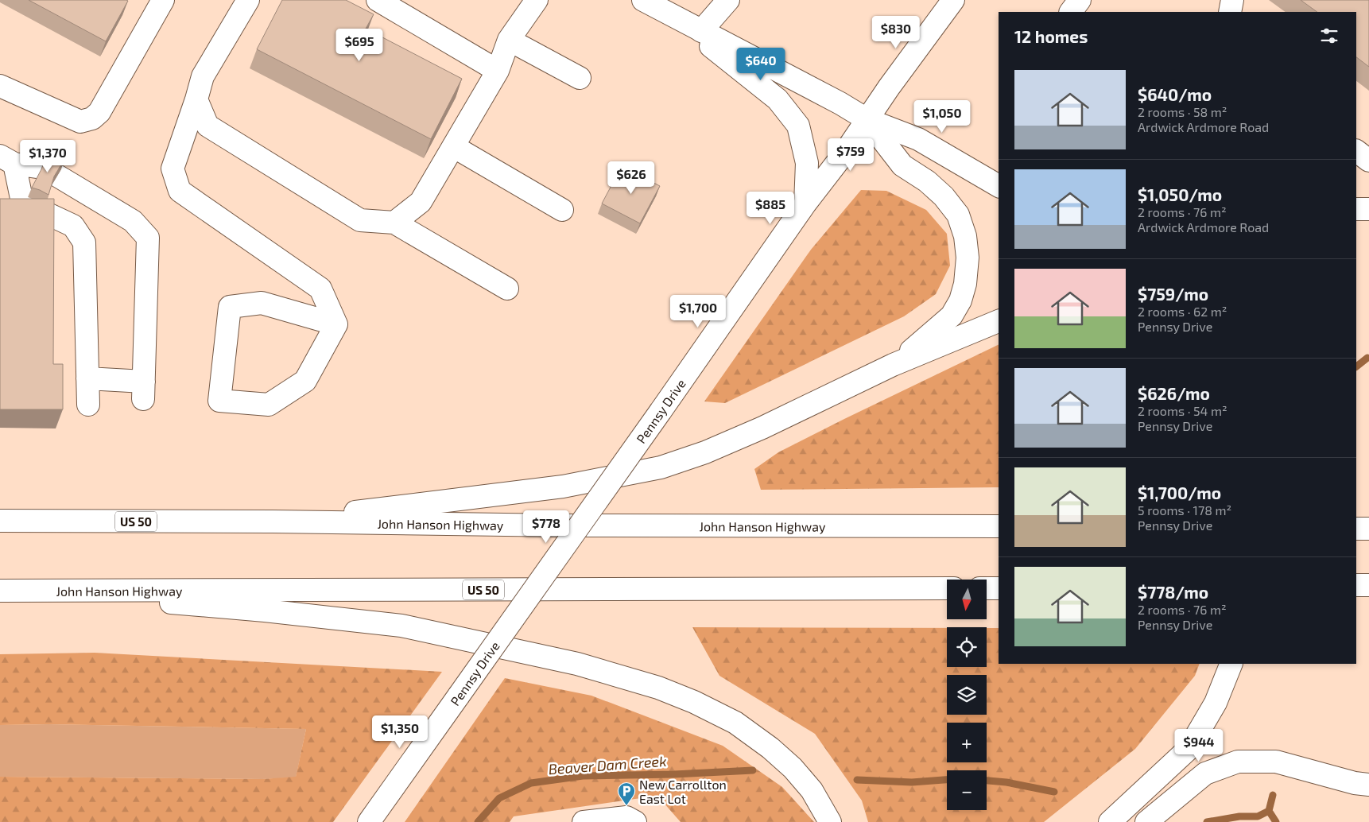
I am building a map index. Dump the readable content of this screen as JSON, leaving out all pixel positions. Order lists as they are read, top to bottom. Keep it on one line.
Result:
{"streets":{"main road":["Pennsy Drive","US 50","John Hanson Highway"]},"water":["Beaver Dam Creek"],"places":{"parking":["New Carrollton East Lot"]},"north":"bottom","page":{"heading":"12 homes","price":["$830","$695","$640","$1,050","$759","$1,370","$626","$885","$1,700","$778","$1,350","$944"],"list":[{"name":"$640/mo","note":"2 rooms · 58 m² · Ardwick Ardmore Road"},{"name":"$1,050/mo","note":"2 rooms · 76 m² · Ardwick Ardmore Road"},{"name":"$759/mo","note":"2 rooms · 62 m² · Pennsy Drive"},{"name":"$626/mo","note":"2 rooms · 54 m² · Pennsy Drive"},{"name":"$1,700/mo","note":"5 rooms · 178 m² · Pennsy Drive"},{"name":"$778/mo","note":"2 rooms · 76 m² · Pennsy Drive"}],"map_buttons":["+","−"]}}
